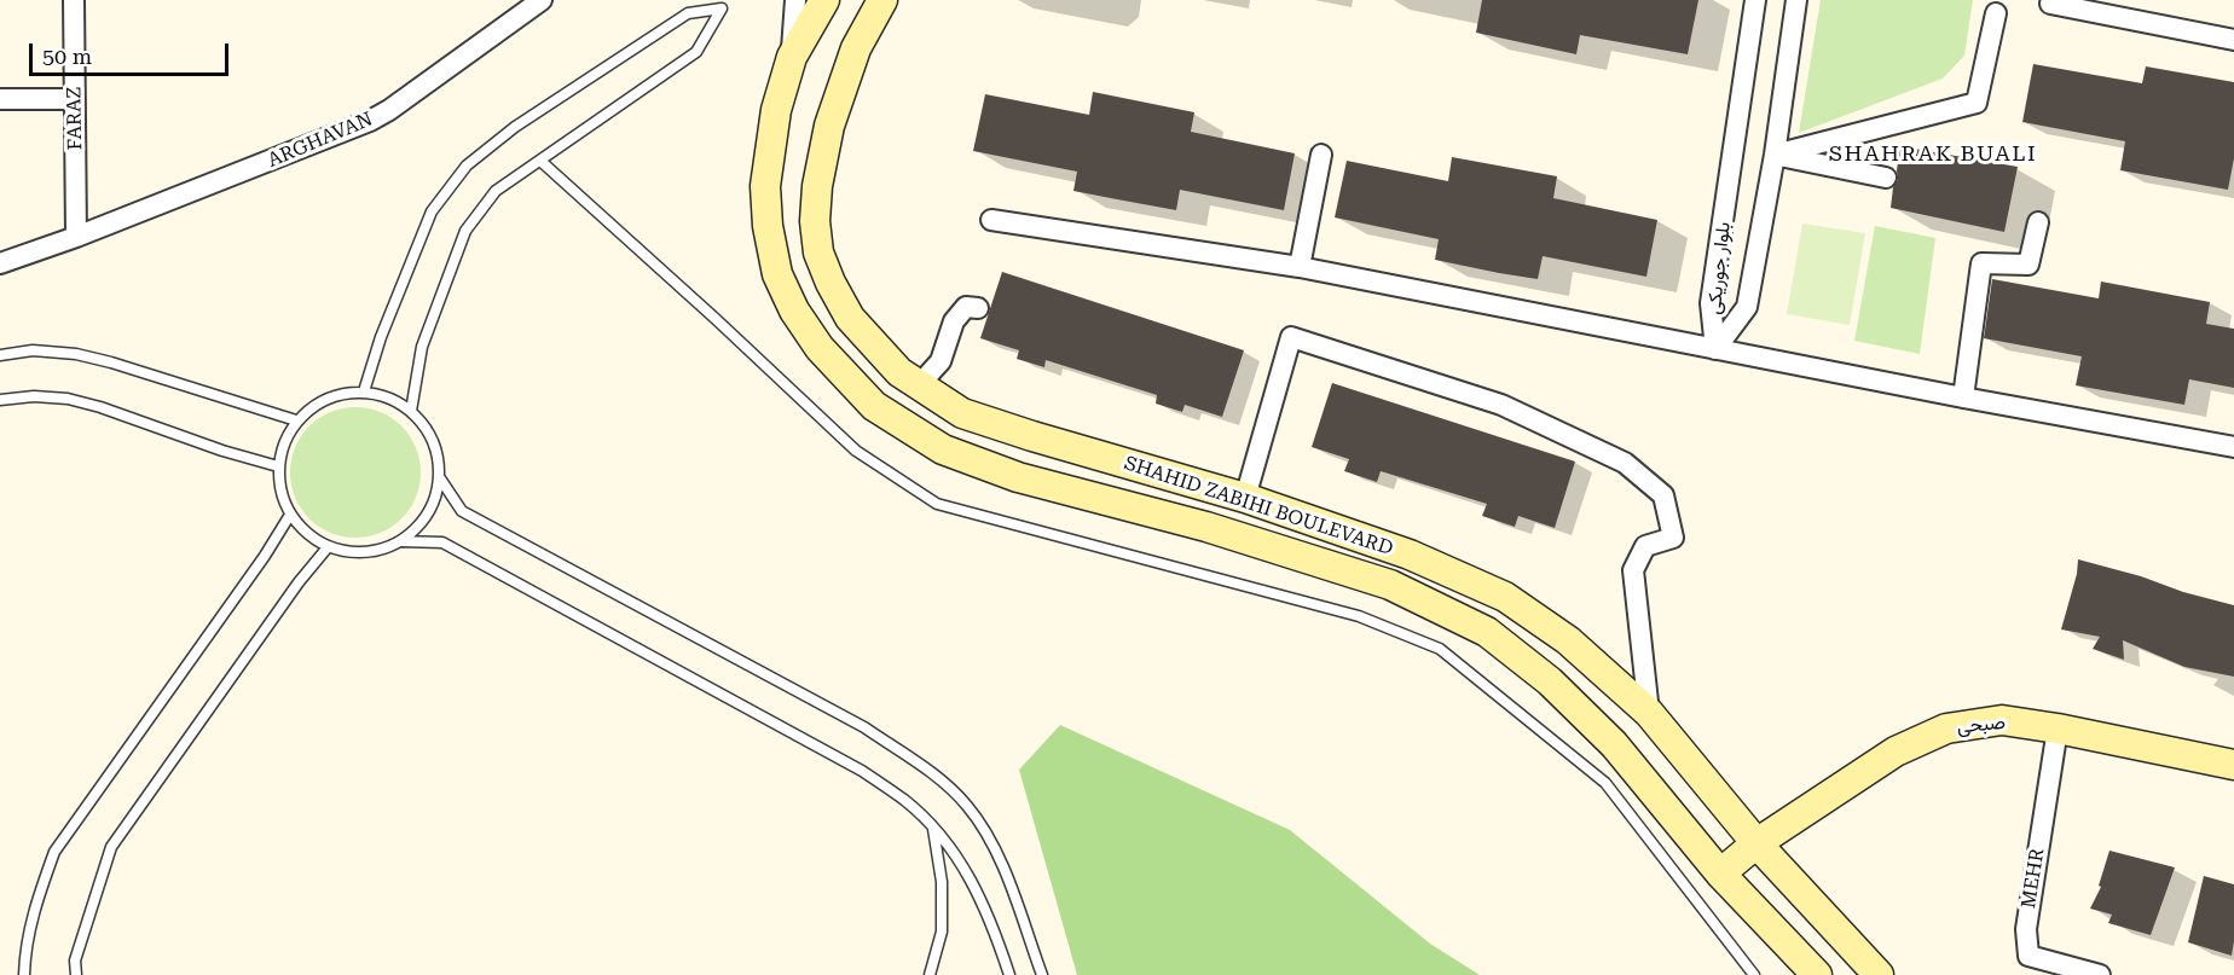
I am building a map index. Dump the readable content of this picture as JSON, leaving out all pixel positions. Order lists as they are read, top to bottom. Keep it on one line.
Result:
{"streets":{"main road":["SHAHID ZABIHI BOULEVARD","صبحی"],"street":["FARAZ","ARGHAVAN","بلوار جوریکی","MEHR"]},"crossings":[["FARAZ","ARGHAVAN"],["SHAHID ZABIHI BOULEVARD","صبحی"],["صبحی","MEHR"]],"districts":["SHAHRAK BUALI"],"scale_bar":"50 m"}
